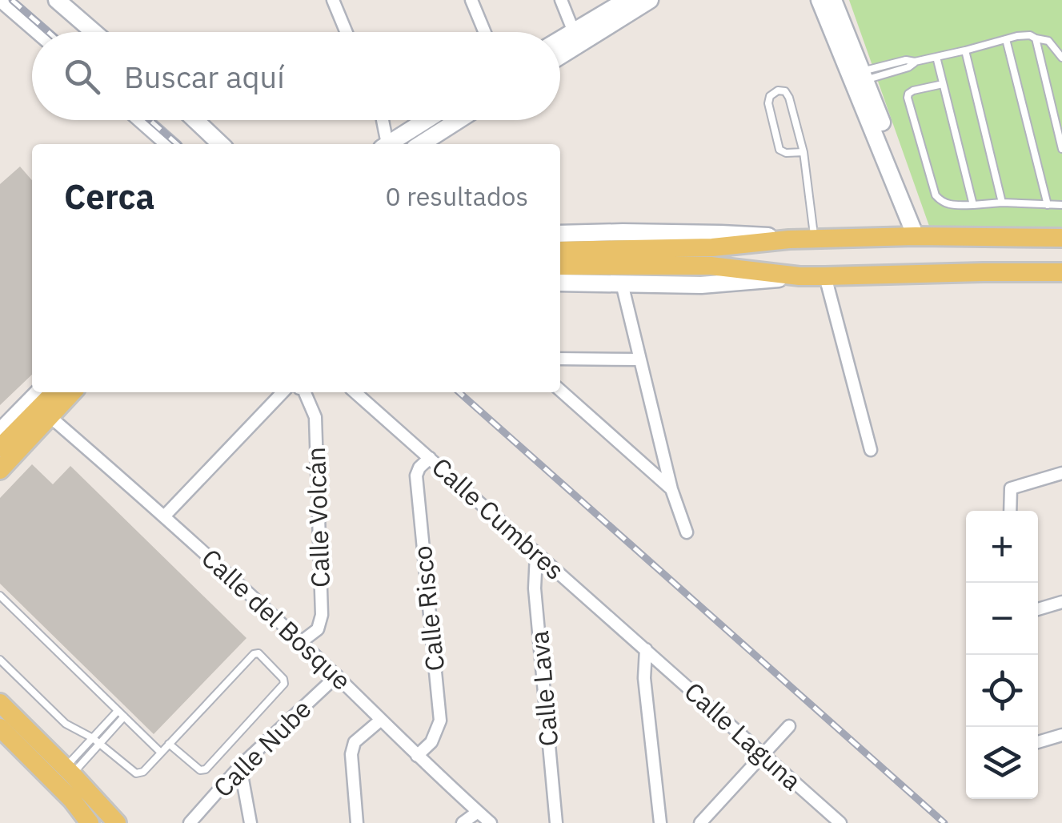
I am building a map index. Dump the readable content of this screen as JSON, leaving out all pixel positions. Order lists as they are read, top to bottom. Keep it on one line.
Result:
{"streets":{"street":["Calle Volcán","Calle Cumbres","Calle Risco","Calle del Bosque","Calle Lava","Calle Laguna","Calle Nube"]},"crossings":[["Calle Volcán","Calle del Bosque"],["Calle Cumbres","Calle Risco"],["Calle Cumbres","Calle Lava"],["Calle Cumbres","Calle Laguna"],["Calle Risco","Calle del Bosque"],["Calle del Bosque","Calle Nube"]],"page":{"search":"Buscar aquí","heading":["Cerca","0 resultados"],"map_buttons":["+","−"]}}
